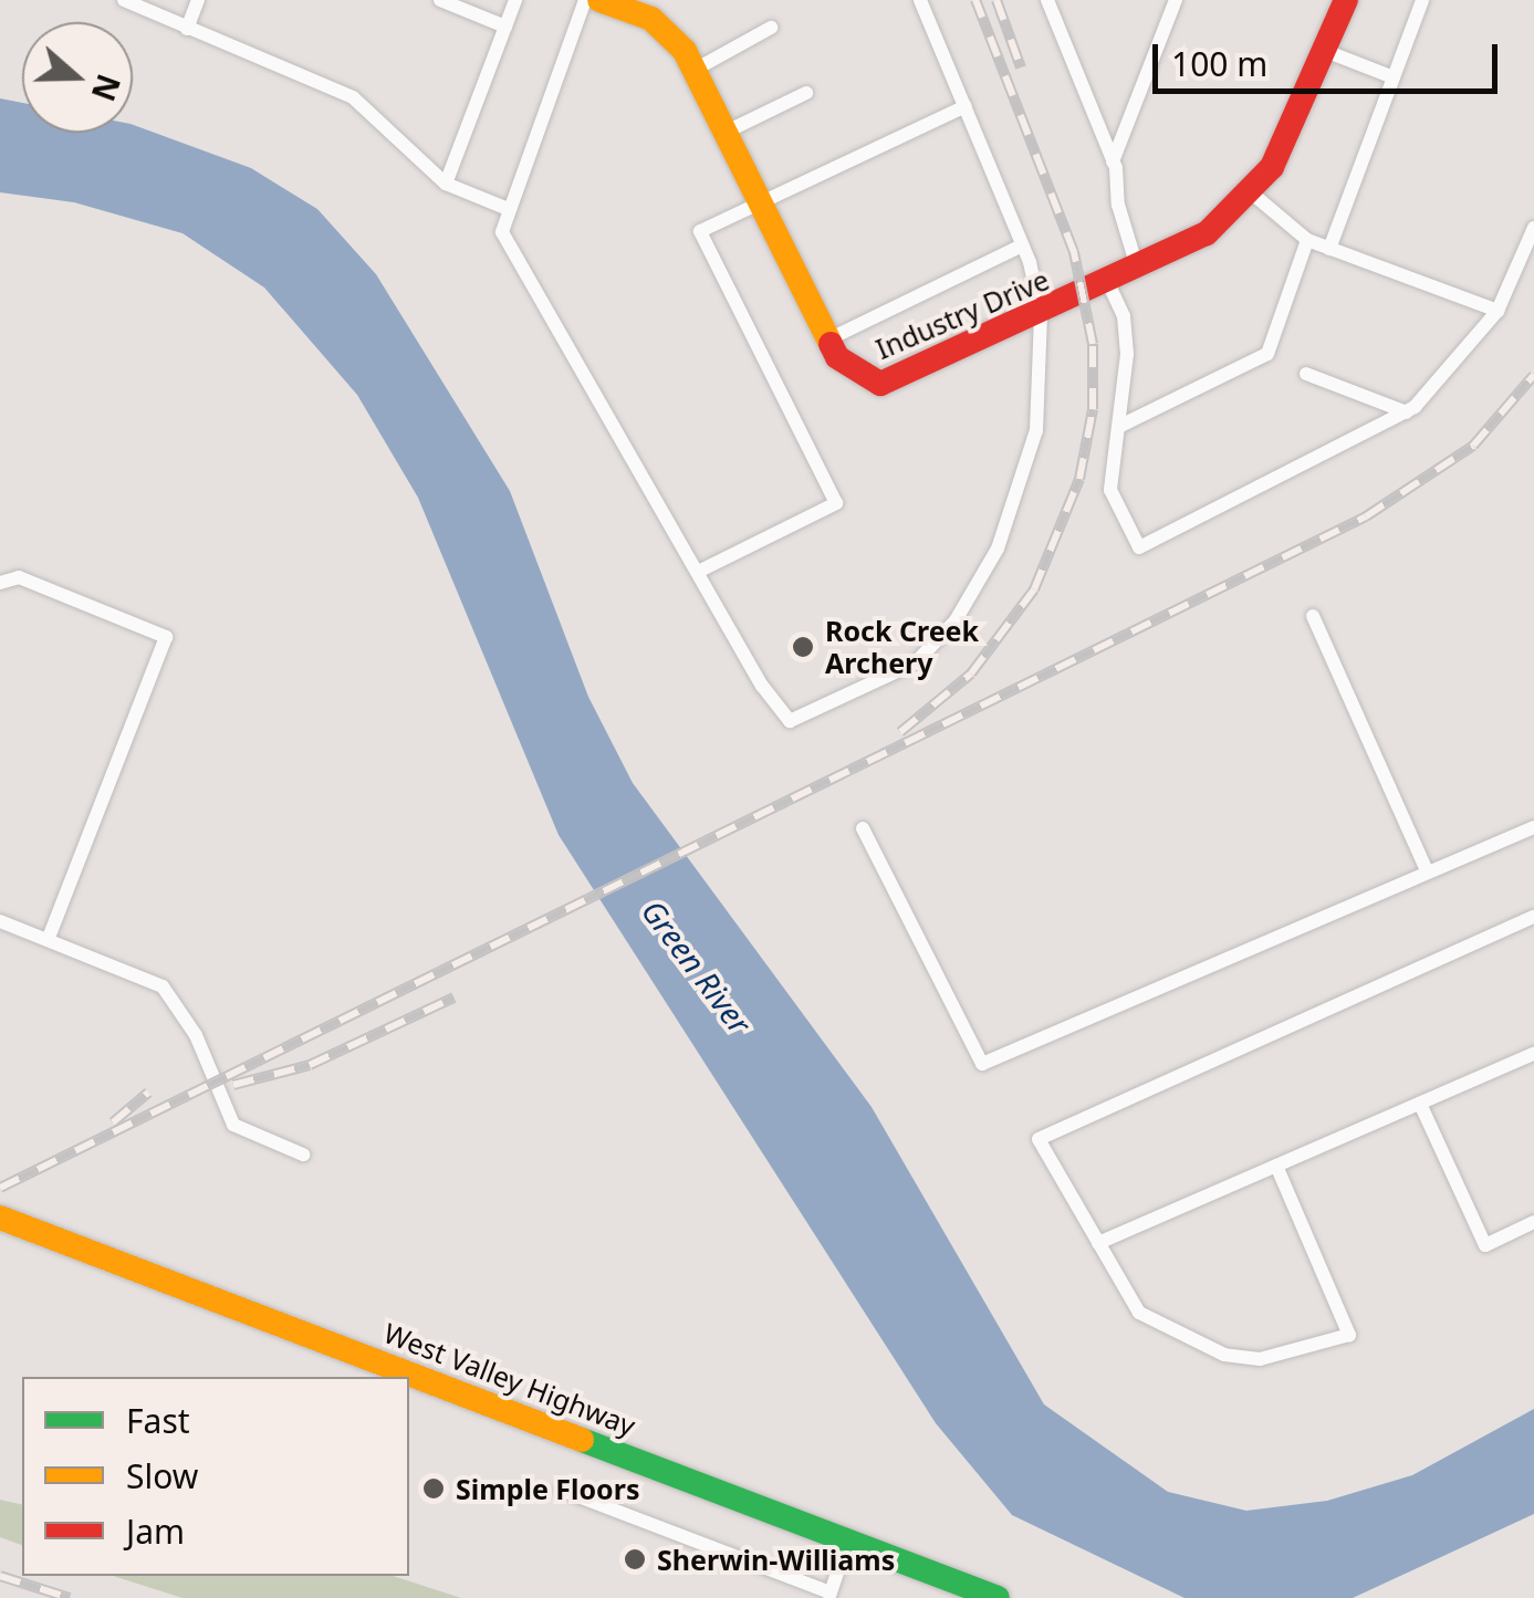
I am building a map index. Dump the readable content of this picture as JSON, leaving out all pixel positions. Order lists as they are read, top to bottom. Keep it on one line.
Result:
{"streets":{"street":["Industry Drive","West Valley Highway"]},"water":["Green River"],"places":["Rock Creek Archery","Simple Floors","Sherwin-Williams"],"legend":["Fast","Slow","Jam"],"scale_bar":"100 m","north":"right"}
